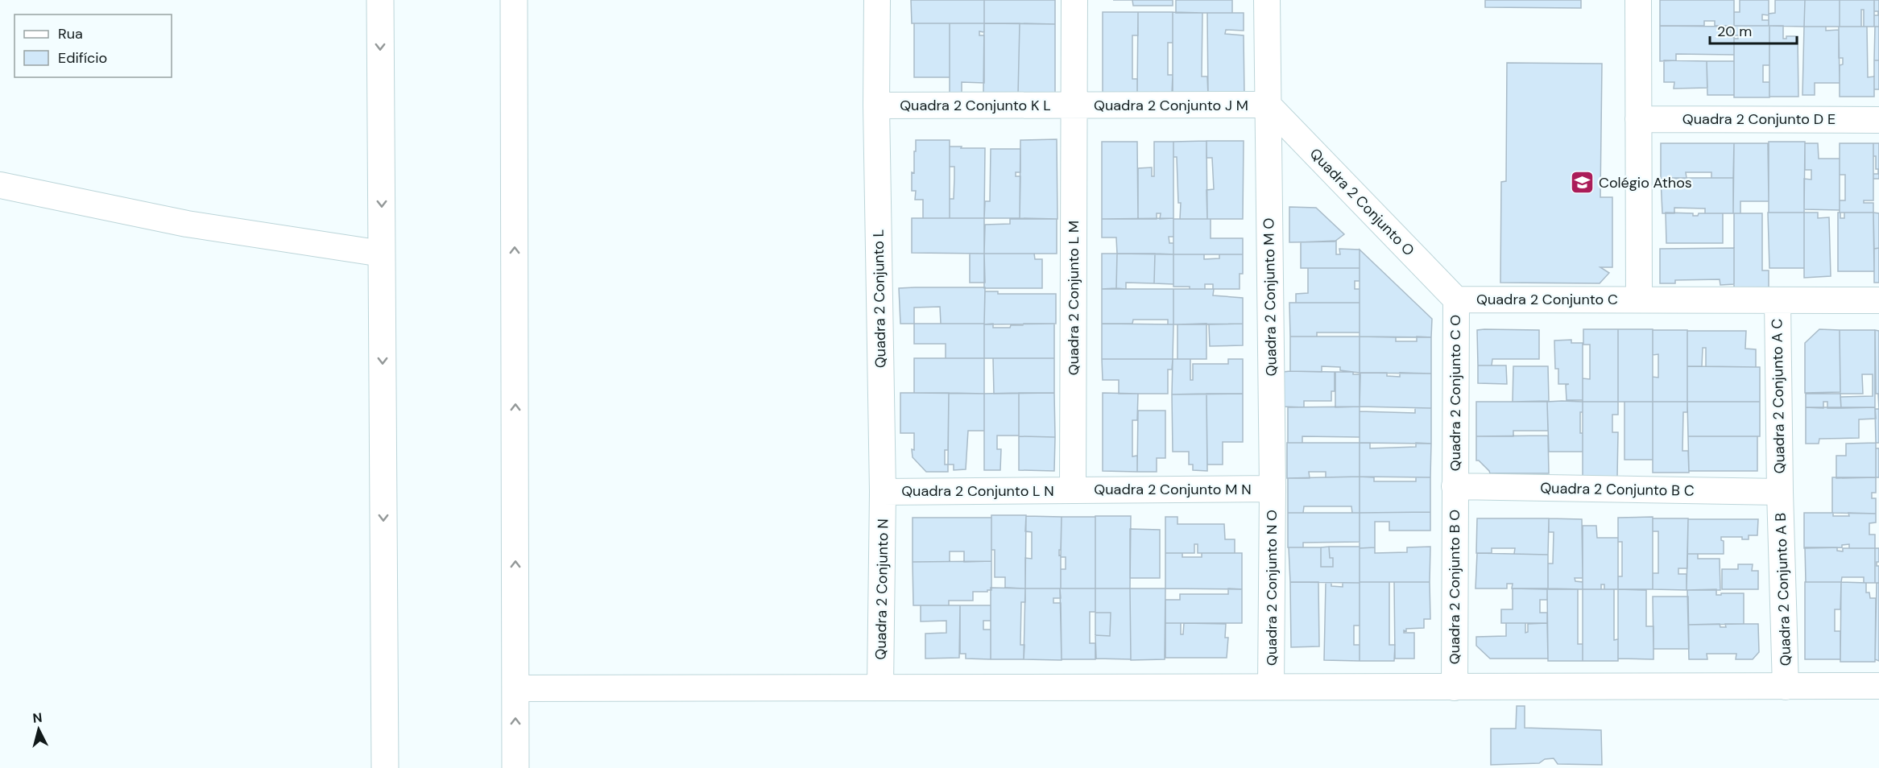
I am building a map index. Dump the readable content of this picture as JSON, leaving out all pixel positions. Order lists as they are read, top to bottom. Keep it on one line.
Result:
{"streets":{"street":["Quadra 2 Conjunto K L","Quadra 2 Conjunto J M","Quadra 2 Conjunto D E","Quadra 2 Conjunto O","Quadra 2 Conjunto M O","Quadra 2 Conjunto L M","Quadra 2 Conjunto L","Quadra 2 Conjunto C","Quadra 2 Conjunto C O","Quadra 2 Conjunto A C","Quadra 2 Conjunto M N","Quadra 2 Conjunto B C","Quadra 2 Conjunto L N","Quadra 2 Conjunto B O","Quadra 2 Conjunto N O","Quadra 2 Conjunto N","Quadra 2 Conjunto A B"]},"crossings":[["Quadra 2 Conjunto K L","Quadra 2 Conjunto J M"],["Quadra 2 Conjunto K L","Quadra 2 Conjunto L M"],["Quadra 2 Conjunto K L","Quadra 2 Conjunto L"],["Quadra 2 Conjunto J M","Quadra 2 Conjunto O"],["Quadra 2 Conjunto J M","Quadra 2 Conjunto M O"],["Quadra 2 Conjunto J M","Quadra 2 Conjunto L M"],["Quadra 2 Conjunto O","Quadra 2 Conjunto M O"],["Quadra 2 Conjunto O","Quadra 2 Conjunto C"],["Quadra 2 Conjunto O","Quadra 2 Conjunto C O"],["Quadra 2 Conjunto M O","Quadra 2 Conjunto M N"],["Quadra 2 Conjunto M O","Quadra 2 Conjunto N O"],["Quadra 2 Conjunto L M","Quadra 2 Conjunto M N"],["Quadra 2 Conjunto L M","Quadra 2 Conjunto L N"],["Quadra 2 Conjunto L","Quadra 2 Conjunto L N"],["Quadra 2 Conjunto L","Quadra 2 Conjunto N"],["Quadra 2 Conjunto C","Quadra 2 Conjunto C O"],["Quadra 2 Conjunto C","Quadra 2 Conjunto A C"],["Quadra 2 Conjunto C O","Quadra 2 Conjunto B C"],["Quadra 2 Conjunto C O","Quadra 2 Conjunto B O"],["Quadra 2 Conjunto A C","Quadra 2 Conjunto B C"],["Quadra 2 Conjunto A C","Quadra 2 Conjunto A B"],["Quadra 2 Conjunto M N","Quadra 2 Conjunto L N"],["Quadra 2 Conjunto M N","Quadra 2 Conjunto N O"],["Quadra 2 Conjunto B C","Quadra 2 Conjunto B O"],["Quadra 2 Conjunto B C","Quadra 2 Conjunto A B"],["Quadra 2 Conjunto L N","Quadra 2 Conjunto N"]],"places":{"school or university":["Colégio Athos"]},"legend":["Rua","Edifício"],"scale_bar":"20 m","north":"top"}
